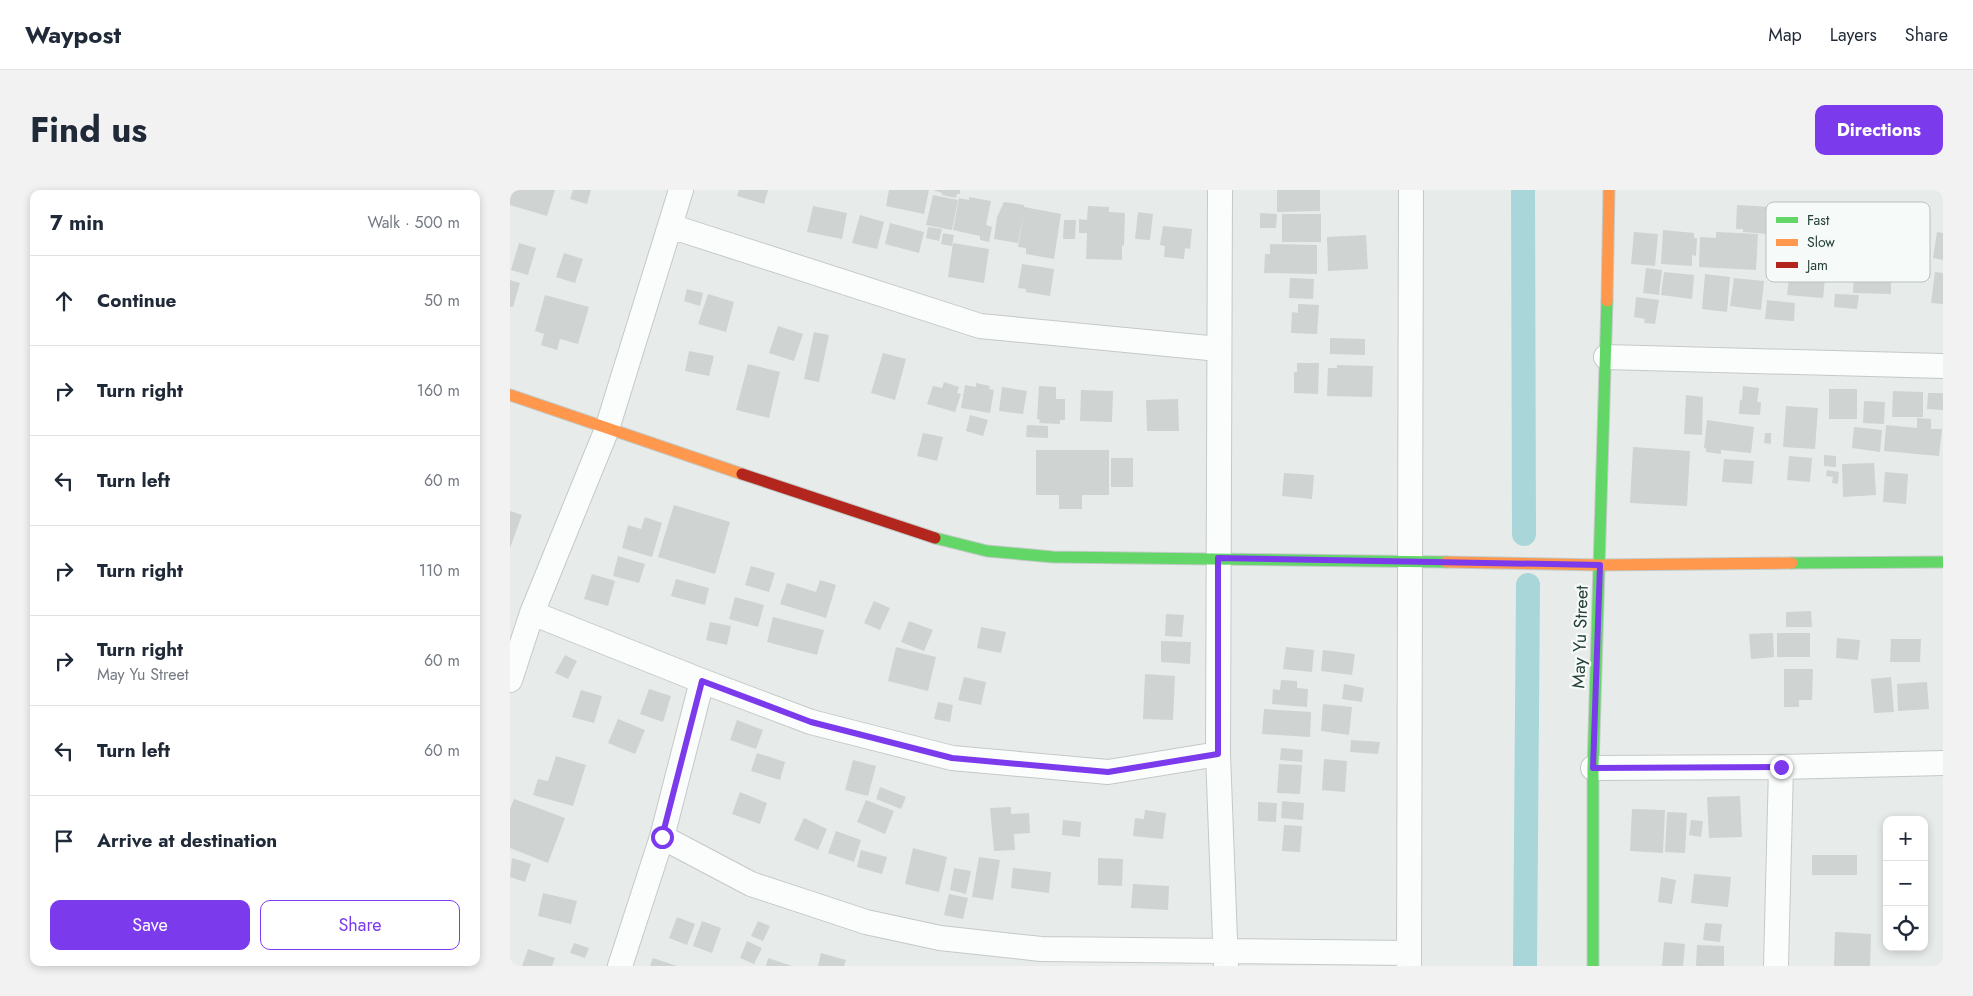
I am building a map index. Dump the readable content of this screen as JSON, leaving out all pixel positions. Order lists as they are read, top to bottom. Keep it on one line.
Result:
{"streets":{"street":["May Yu Street"]},"legend":["Fast","Slow","Jam"],"page":{"header":"Waypost","nav":["Map","Layers","Share"],"title":"Find us","buttons":["Directions",["Save","Share"]],"heading":["7 min","Walk · 500 m"],"list":[["Continue","50 m"],["Turn right","160 m"],["Turn left","60 m"],["Turn right","110 m"],["Turn right","May Yu Street","60 m"],["Turn left","60 m"],"Arrive at destination"],"map_buttons":["+","−"]}}
